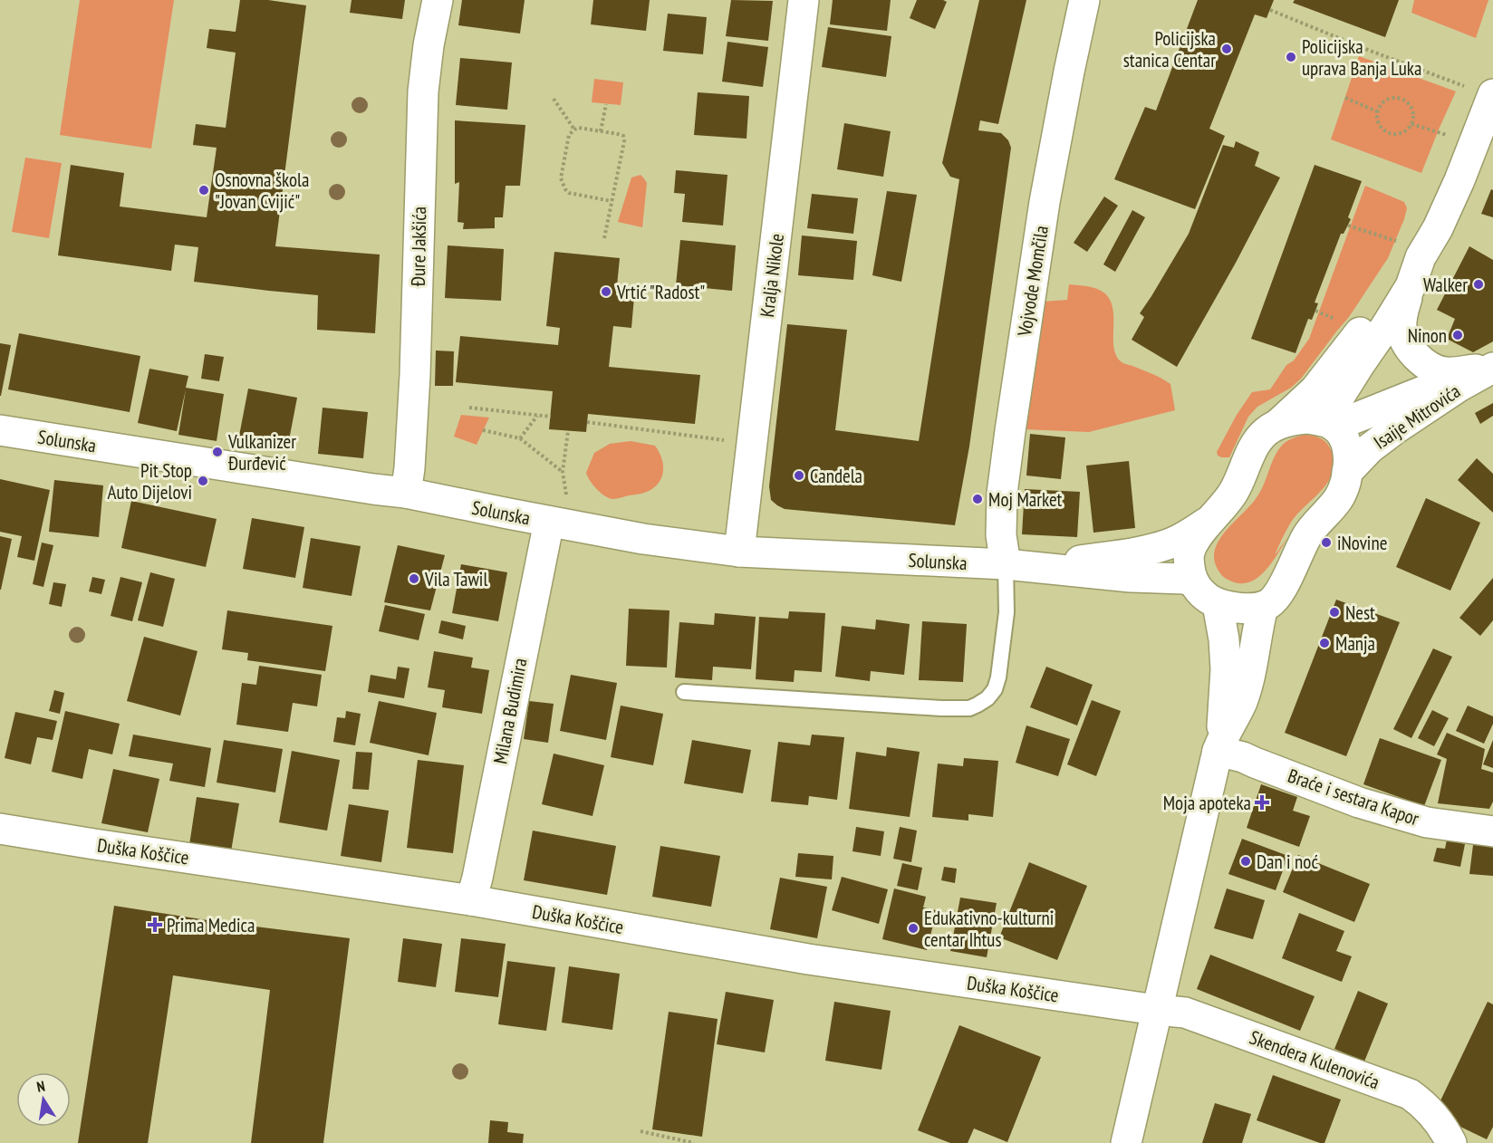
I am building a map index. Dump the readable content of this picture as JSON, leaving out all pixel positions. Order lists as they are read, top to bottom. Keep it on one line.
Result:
{"streets":{"street":["Đure Jakšića","Kralja Nikole","Vojvode Momčila","Isaije Mitrovića","Solunska","Milana Budimira","Braće i sestara Kapor","Duška Koščice","Skendera Kulenovića"]},"crossings":[["Đure Jakšića","Solunska"],["Kralja Nikole","Solunska"],["Vojvode Momčila","Solunska"],["Solunska","Milana Budimira"],["Milana Budimira","Duška Koščice"],["Duška Koščice","Skendera Kulenovića"]],"places":{"other":["Policijska stanica Centar","Policijska uprava Banja Luka","Osnovna škola \"Jovan Cvijić\"","Walker","Vrtić \"Radost\"","Ninon","Vulkanizer Đurđević","Candela","Pit Stop Auto Dijelovi","Moj Market","iNovine","Vila Tawil","Nest","Manja","Dan i noć","Edukativno-kulturni centar Ihtus"],"health":["Moja apoteka","Prima Medica"]},"north":"top"}
